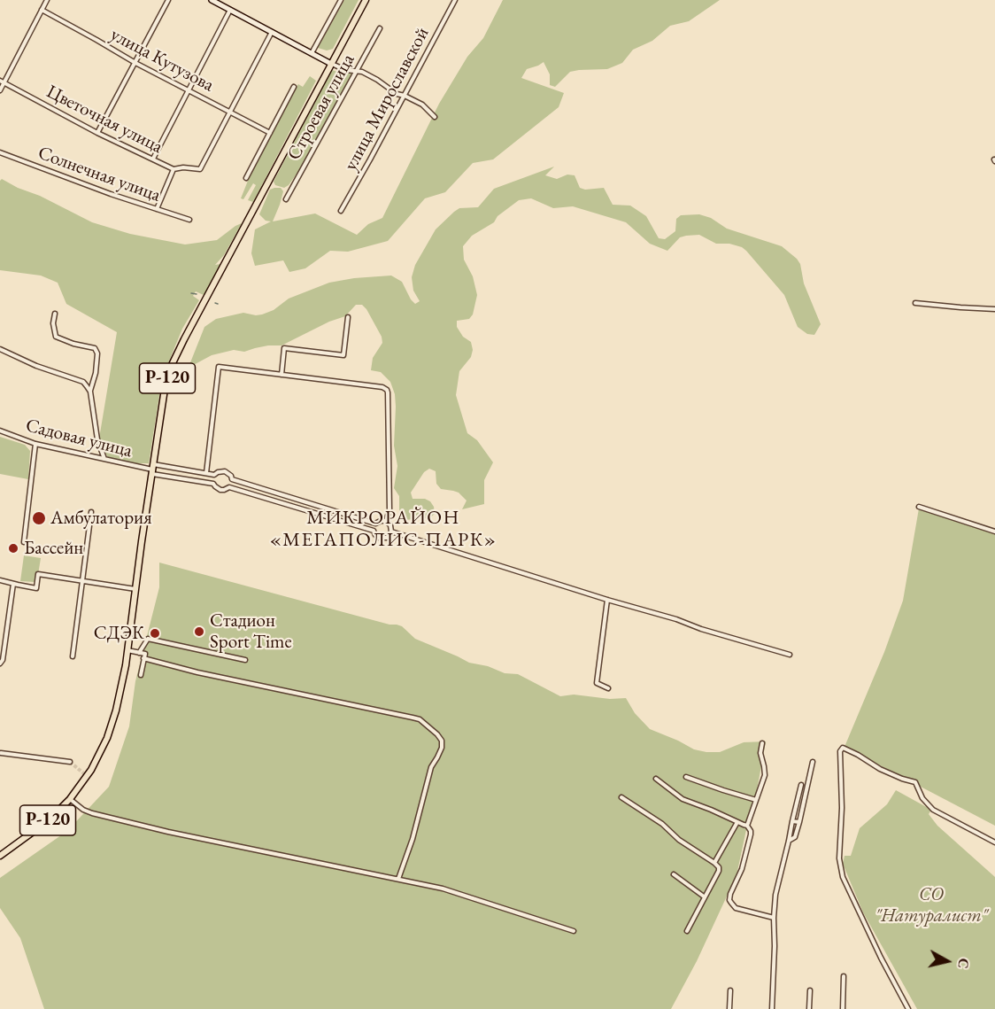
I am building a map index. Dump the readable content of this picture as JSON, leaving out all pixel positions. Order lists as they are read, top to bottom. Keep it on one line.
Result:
{"streets":{"main road":["Р-120"],"street":["улица Кутузова","улица Мирославской","Строевая улица","Цветочная улица","Солнечная улица","Садовая улица"]},"crossings":[["улица Кутузова","Цветочная улица"],["Р-120","Садовая улица"]],"districts":["МИКРОРАЙОН «МЕГАПОЛИС-ПАРК»"],"parks":["СО \"Натуралист\""],"places":["Амбулатория","Бассейн","Стадион Sport Time","СДЭК"],"north":"right"}
